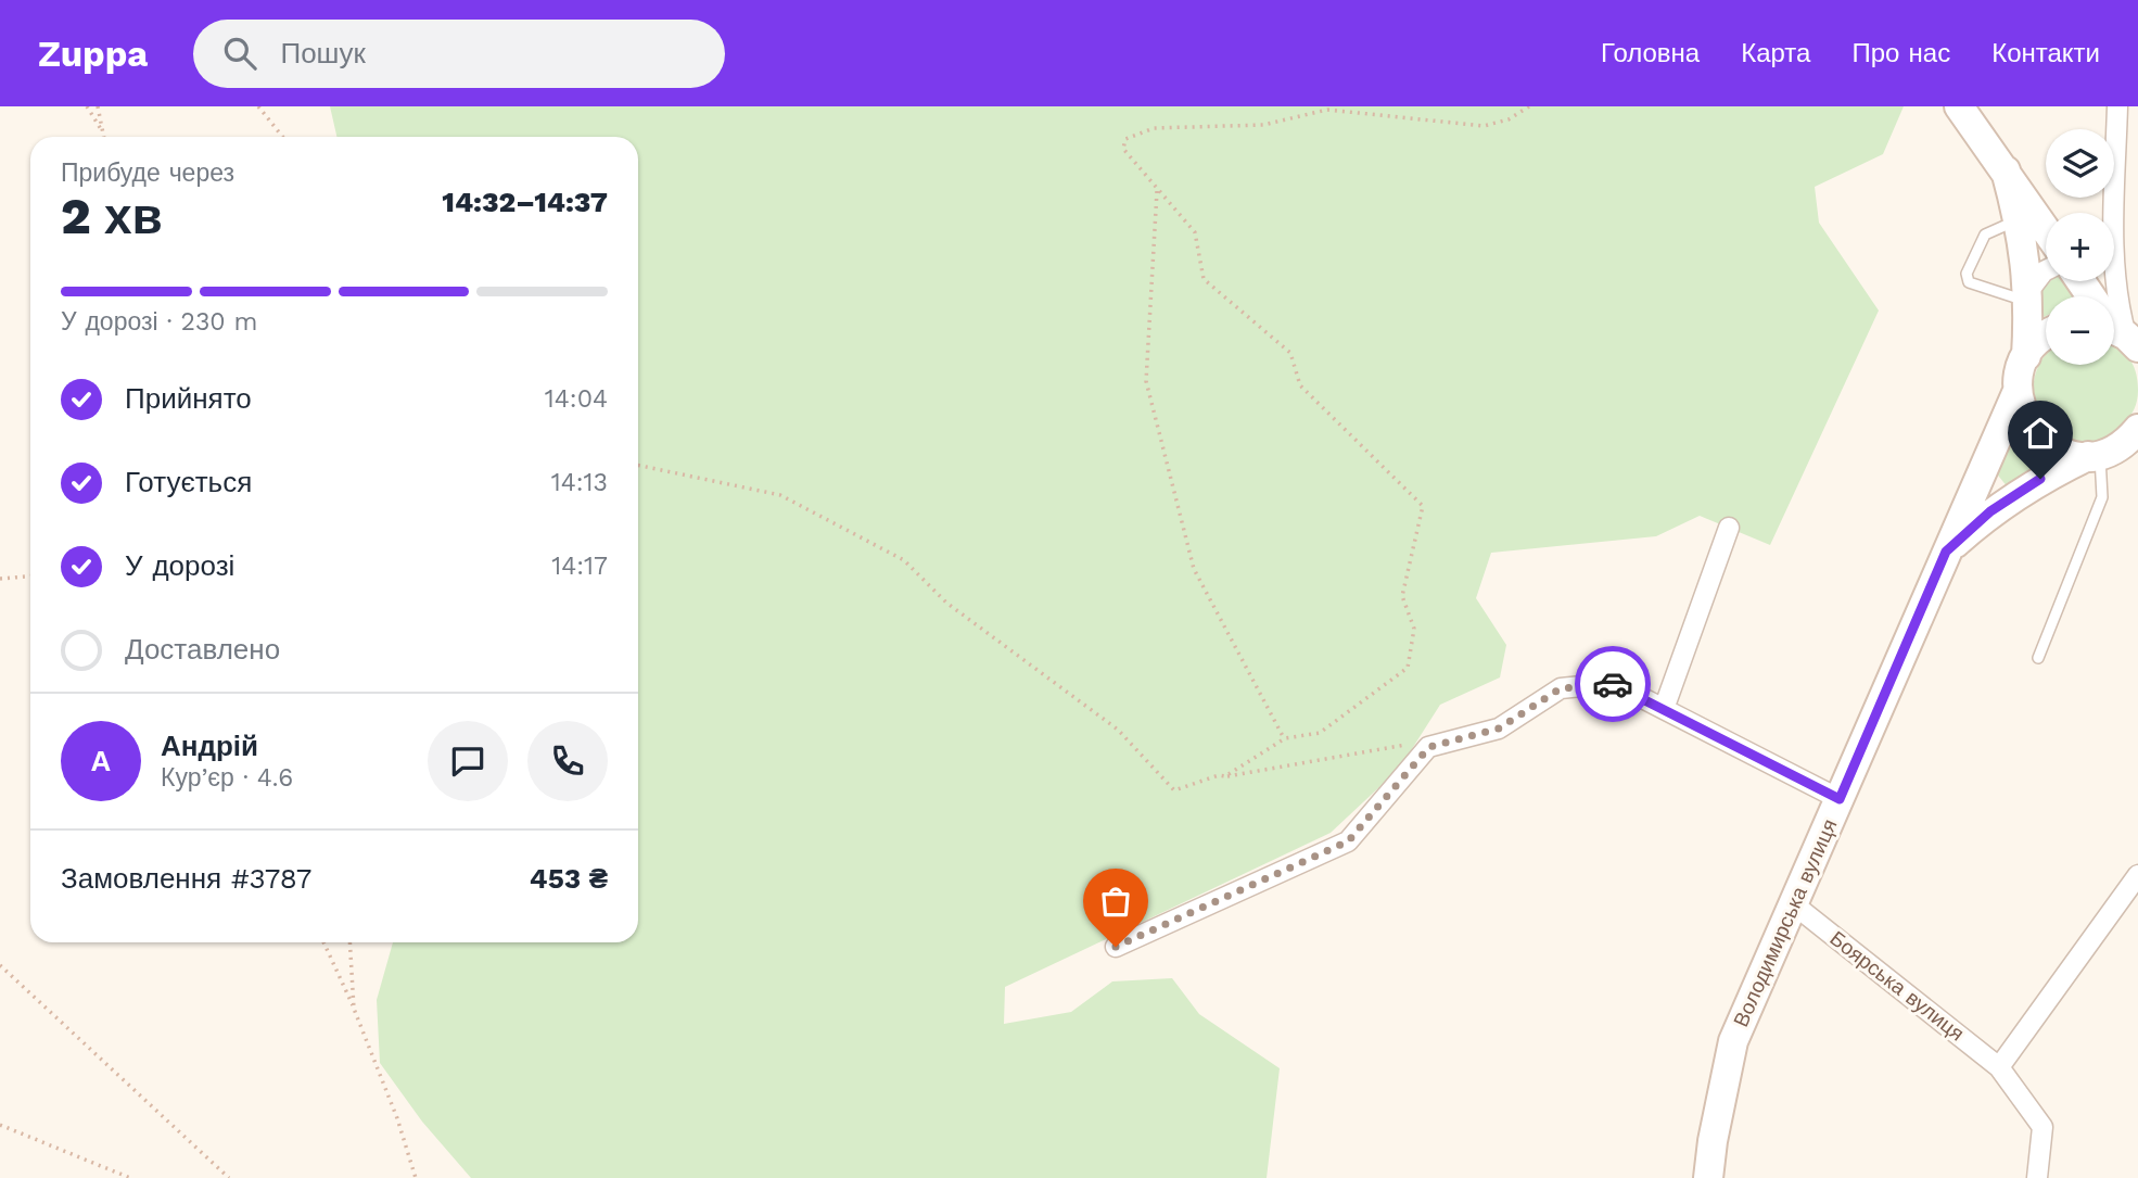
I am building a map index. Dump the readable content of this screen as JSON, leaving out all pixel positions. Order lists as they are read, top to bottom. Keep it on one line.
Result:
{"streets":{"street":["Володимирська вулиця","Боярська вулиця"]},"crossings":[["Володимирська вулиця","Боярська вулиця"]],"page":{"header":"Zuppa","search":"Пошук","nav":["Головна","Карта","Про нас","Контакти"],"map_buttons":["+","−"],"heading":["2 хв","Прибуде через","14:32–14:37"],"panel":["Андрій","Кур’єр · 4.6","Замовлення #3787","453 ₴"],"bar":"У дорозі · 230 m","list":[["Прийнято","14:04"],["Готується","14:13"],["У дорозі","14:17"],"Доставлено"],"round":"А"}}
